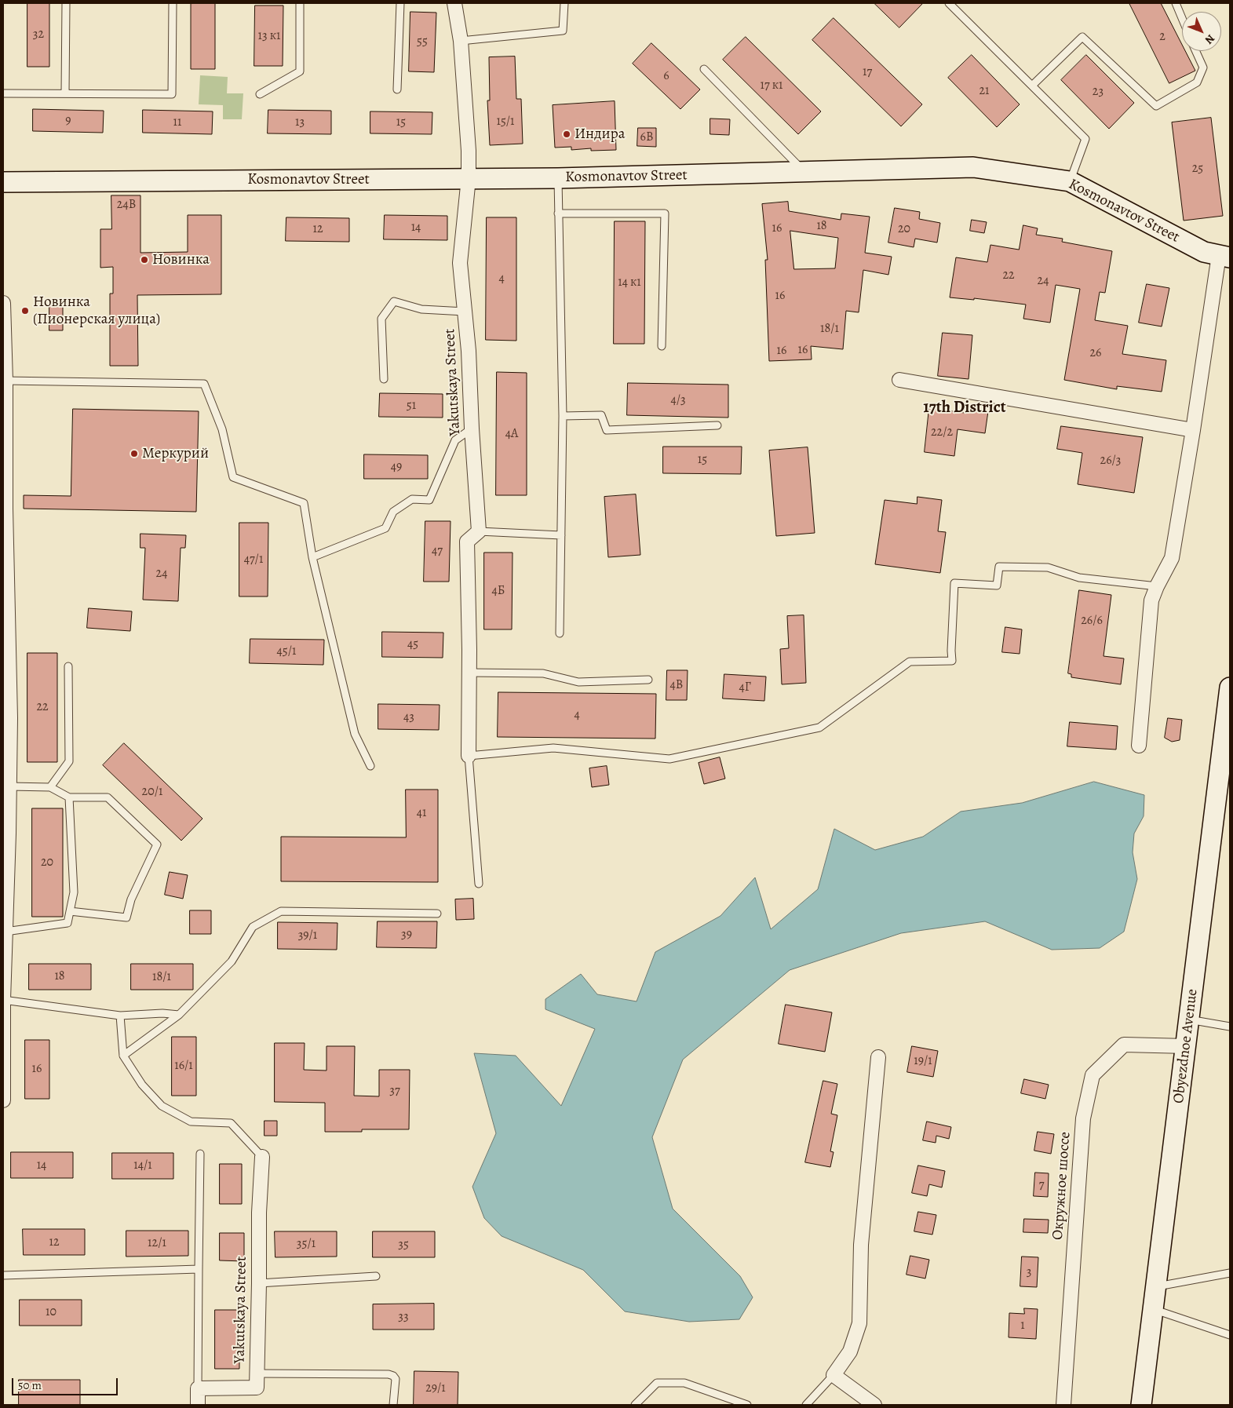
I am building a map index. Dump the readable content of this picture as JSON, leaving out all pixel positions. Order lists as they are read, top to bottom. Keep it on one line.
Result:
{"streets":{"street":["Kosmonavtov Street","Yakutskaya Street","Obyezdnoe Avenue","Окружное шоссе"]},"crossings":[["Kosmonavtov Street","Yakutskaya Street"],["Obyezdnoe Avenue","Окружное шоссе"]],"districts":["17th District"],"places":["Индира","Новинка","Новинка (Пионерская улица)","Меркурий"],"house_numbers":["32","13 к1","2","55","17","6","17 к1","21","23","9","15/1","11","13","15","6В","25","24В","18","14","16","12","20","22","4","24","14 к1","16","18/1","16","16","26","4/3","51","22/2","4А","15","26/3","49","47","47/1","24","4Б","26/6","45","45/1","4В","4Г","22","4","43","20/1","41","20","39","39/1","18","18/1","19/1","16/1","16","37","14","14/1","7","12","12/1","35/1","35","3","10","33","1","29/1"],"scale_bar":"50 m","north":"bottom right"}
